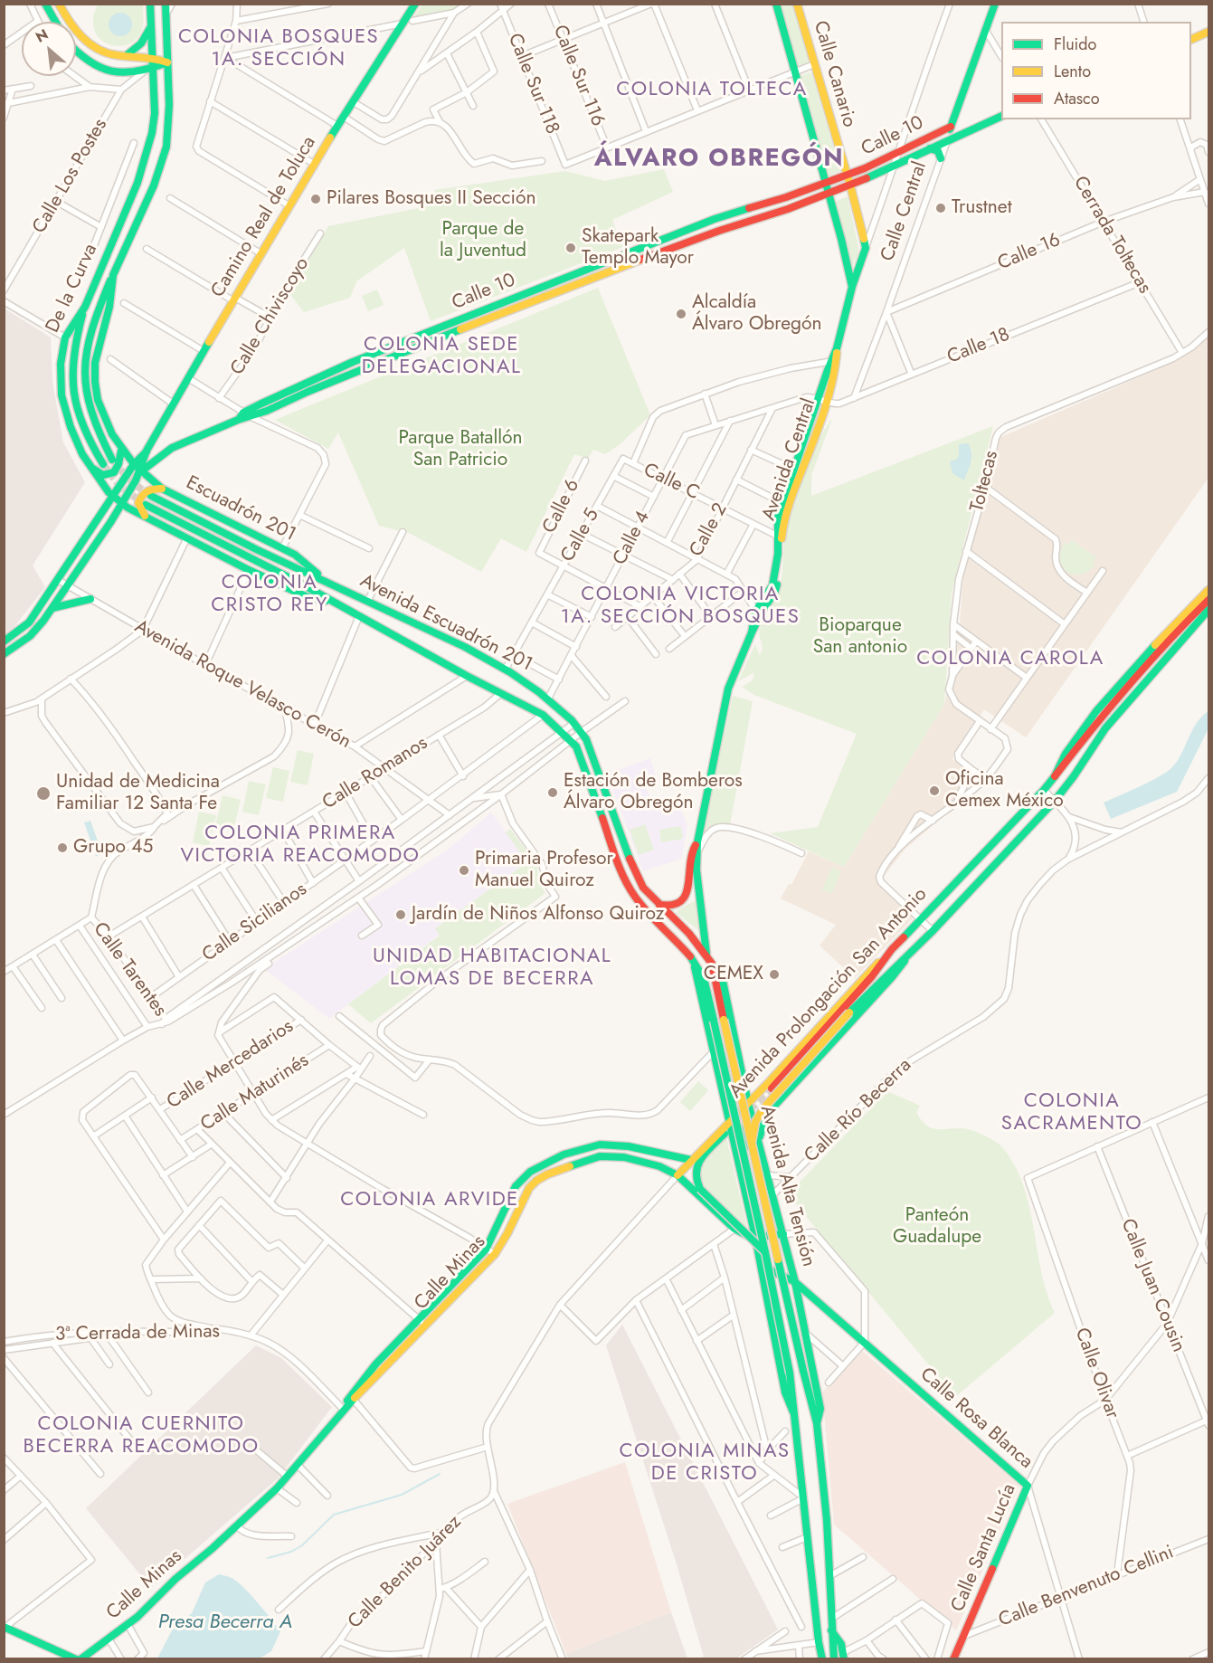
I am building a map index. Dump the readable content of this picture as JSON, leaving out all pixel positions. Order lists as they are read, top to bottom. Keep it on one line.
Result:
{"streets":{"main road":["Calle Canario","Calle 10","Calle Central","Camino Real de Toluca","De la Curva","Avenida Central","Escuadrón 201","Avenida Escuadrón 201","Avenida Prolongación San Antonio","Avenida Alta Tensión","Calle Minas","Calle Rosa Blanca","Calle Santa Lucía"],"street":["Calle Sur 116","Calle Sur 118","Calle Los Postes","Cerrada Toltecas","Calle 16","Calle Chiviscoyo","Calle 18","Toltecas","Calle C","Calle 6","Calle 2","Calle 5","Calle 4","Avenida Roque Velasco Cerón","Calle Romanos","Calle Sicilianos","Calle Tarentes","Calle Mercedarios","Calle Maturinés","Calle Río Becerra","Calle Juan Cousin","3ª Cerrada de Minas","Calle Olivar","Calle Benito Juárez","Calle Benvenuto Cellini"]},"crossings":[["Calle Canario","Calle 10"],["Calle Canario","Avenida Central"],["Calle Sur 116","Calle Sur 118"],["Calle 10","Calle Central"],["Calle 10","Avenida Central"],["Calle Los Postes","De la Curva"],["Calle Central","Calle 16"],["Calle Central","Calle 18"],["Camino Real de Toluca","De la Curva"],["Camino Real de Toluca","Escuadrón 201"],["Camino Real de Toluca","Avenida Roque Velasco Cerón"],["Cerrada Toltecas","Calle 16"],["Cerrada Toltecas","Calle 18"],["Cerrada Toltecas","Toltecas"],["De la Curva","Escuadrón 201"],["De la Curva","Avenida Escuadrón 201"],["Calle 18","Avenida Central"],["Avenida Central","Calle C"],["Calle C","Calle 2"],["Calle C","Calle 5"],["Calle C","Calle 4"],["Calle 6","Calle 5"],["Escuadrón 201","Avenida Escuadrón 201"],["Calle 5","Avenida Escuadrón 201"],["Calle 4","Avenida Escuadrón 201"],["Avenida Escuadrón 201","Calle Romanos"],["Avenida Escuadrón 201","Calle Sicilianos"],["Avenida Escuadrón 201","Avenida Alta Tensión"],["Avenida Roque Velasco Cerón","Calle Romanos"],["Avenida Roque Velasco Cerón","Calle Sicilianos"],["Calle Romanos","Calle Tarentes"],["Calle Sicilianos","Calle Tarentes"],["Avenida Prolongación San Antonio","Avenida Alta Tensión"],["Avenida Prolongación San Antonio","Calle Minas"],["Calle Río Becerra","Avenida Alta Tensión"],["Avenida Alta Tensión","Calle Minas"],["Avenida Alta Tensión","Calle Rosa Blanca"],["Calle Minas","3ª Cerrada de Minas"],["Calle Juan Cousin","Calle Olivar"],["Calle Juan Cousin","Calle Santa Lucía"],["Calle Olivar","Calle Santa Lucía"],["Calle Olivar","Calle Benvenuto Cellini"],["Calle Rosa Blanca","Calle Santa Lucía"],["Calle Rosa Blanca","Calle Benvenuto Cellini"],["Calle Santa Lucía","Calle Benvenuto Cellini"]],"districts":["COLONIA BOSQUES 1A. SECCIÓN","COLONIA TOLTECA","ÁLVARO OBREGÓN","COLONIA SEDE DELEGACIONAL","COLONIA CRISTO REY","COLONIA VICTORIA 1A. SECCIÓN BOSQUES","COLONIA CAROLA","COLONIA PRIMERA VICTORIA REACOMODO","UNIDAD HABITACIONAL LOMAS DE BECERRA","COLONIA SACRAMENTO","COLONIA ARVIDE","COLONIA CUERNITO BECERRA REACOMODO","COLONIA MINAS DE CRISTO"],"water":["Presa Becerra A"],"parks":["Parque de la Juventud","Parque Batallón San Patricio","Bioparque San antonio","Panteón Guadalupe"],"places":["Pilares Bosques II Sección","Trustnet","Skatepark Templo Mayor","Alcaldía Álvaro Obregón","Oficina Cemex México","Estación de Bomberos Álvaro Obregón","Unidad de Medicina Familiar 12 Santa Fe","Grupo 45","Primaria Profesor Manuel Quiroz","Jardín de Niños Alfonso Quiroz","CEMEX"],"legend":["Fluido","Lento","Atasco"],"north":"top left"}
